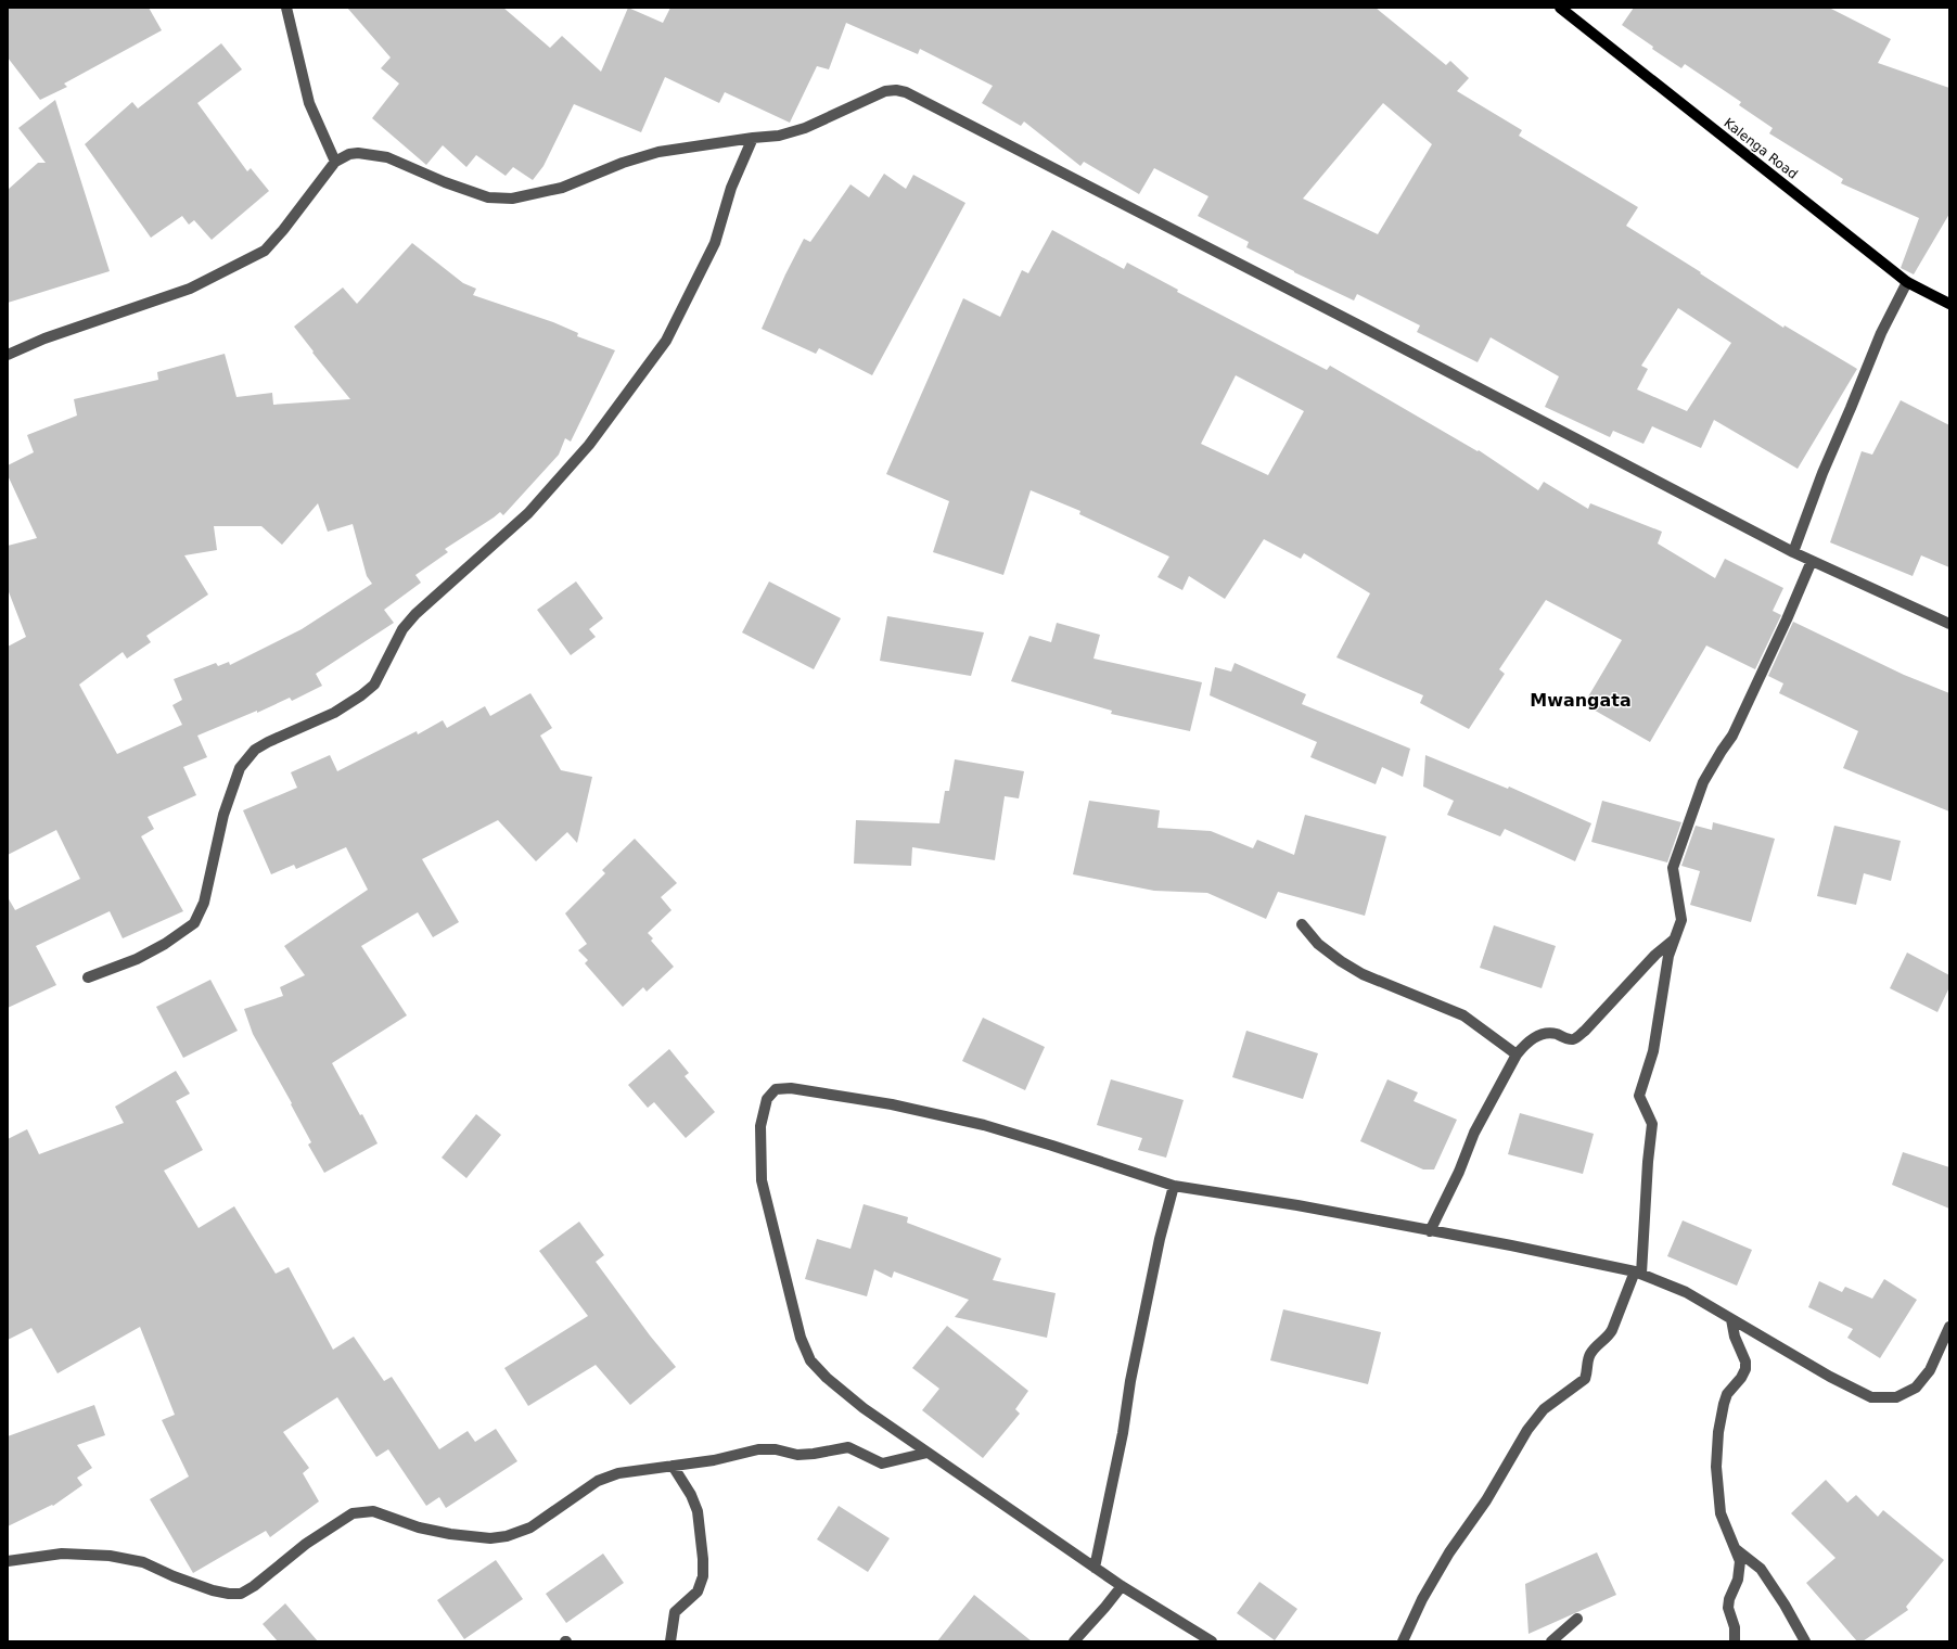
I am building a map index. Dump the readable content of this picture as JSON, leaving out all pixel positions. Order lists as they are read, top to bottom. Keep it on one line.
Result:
{"streets":{"main road":["Kalenga Road"]},"districts":["Mwangata"]}
